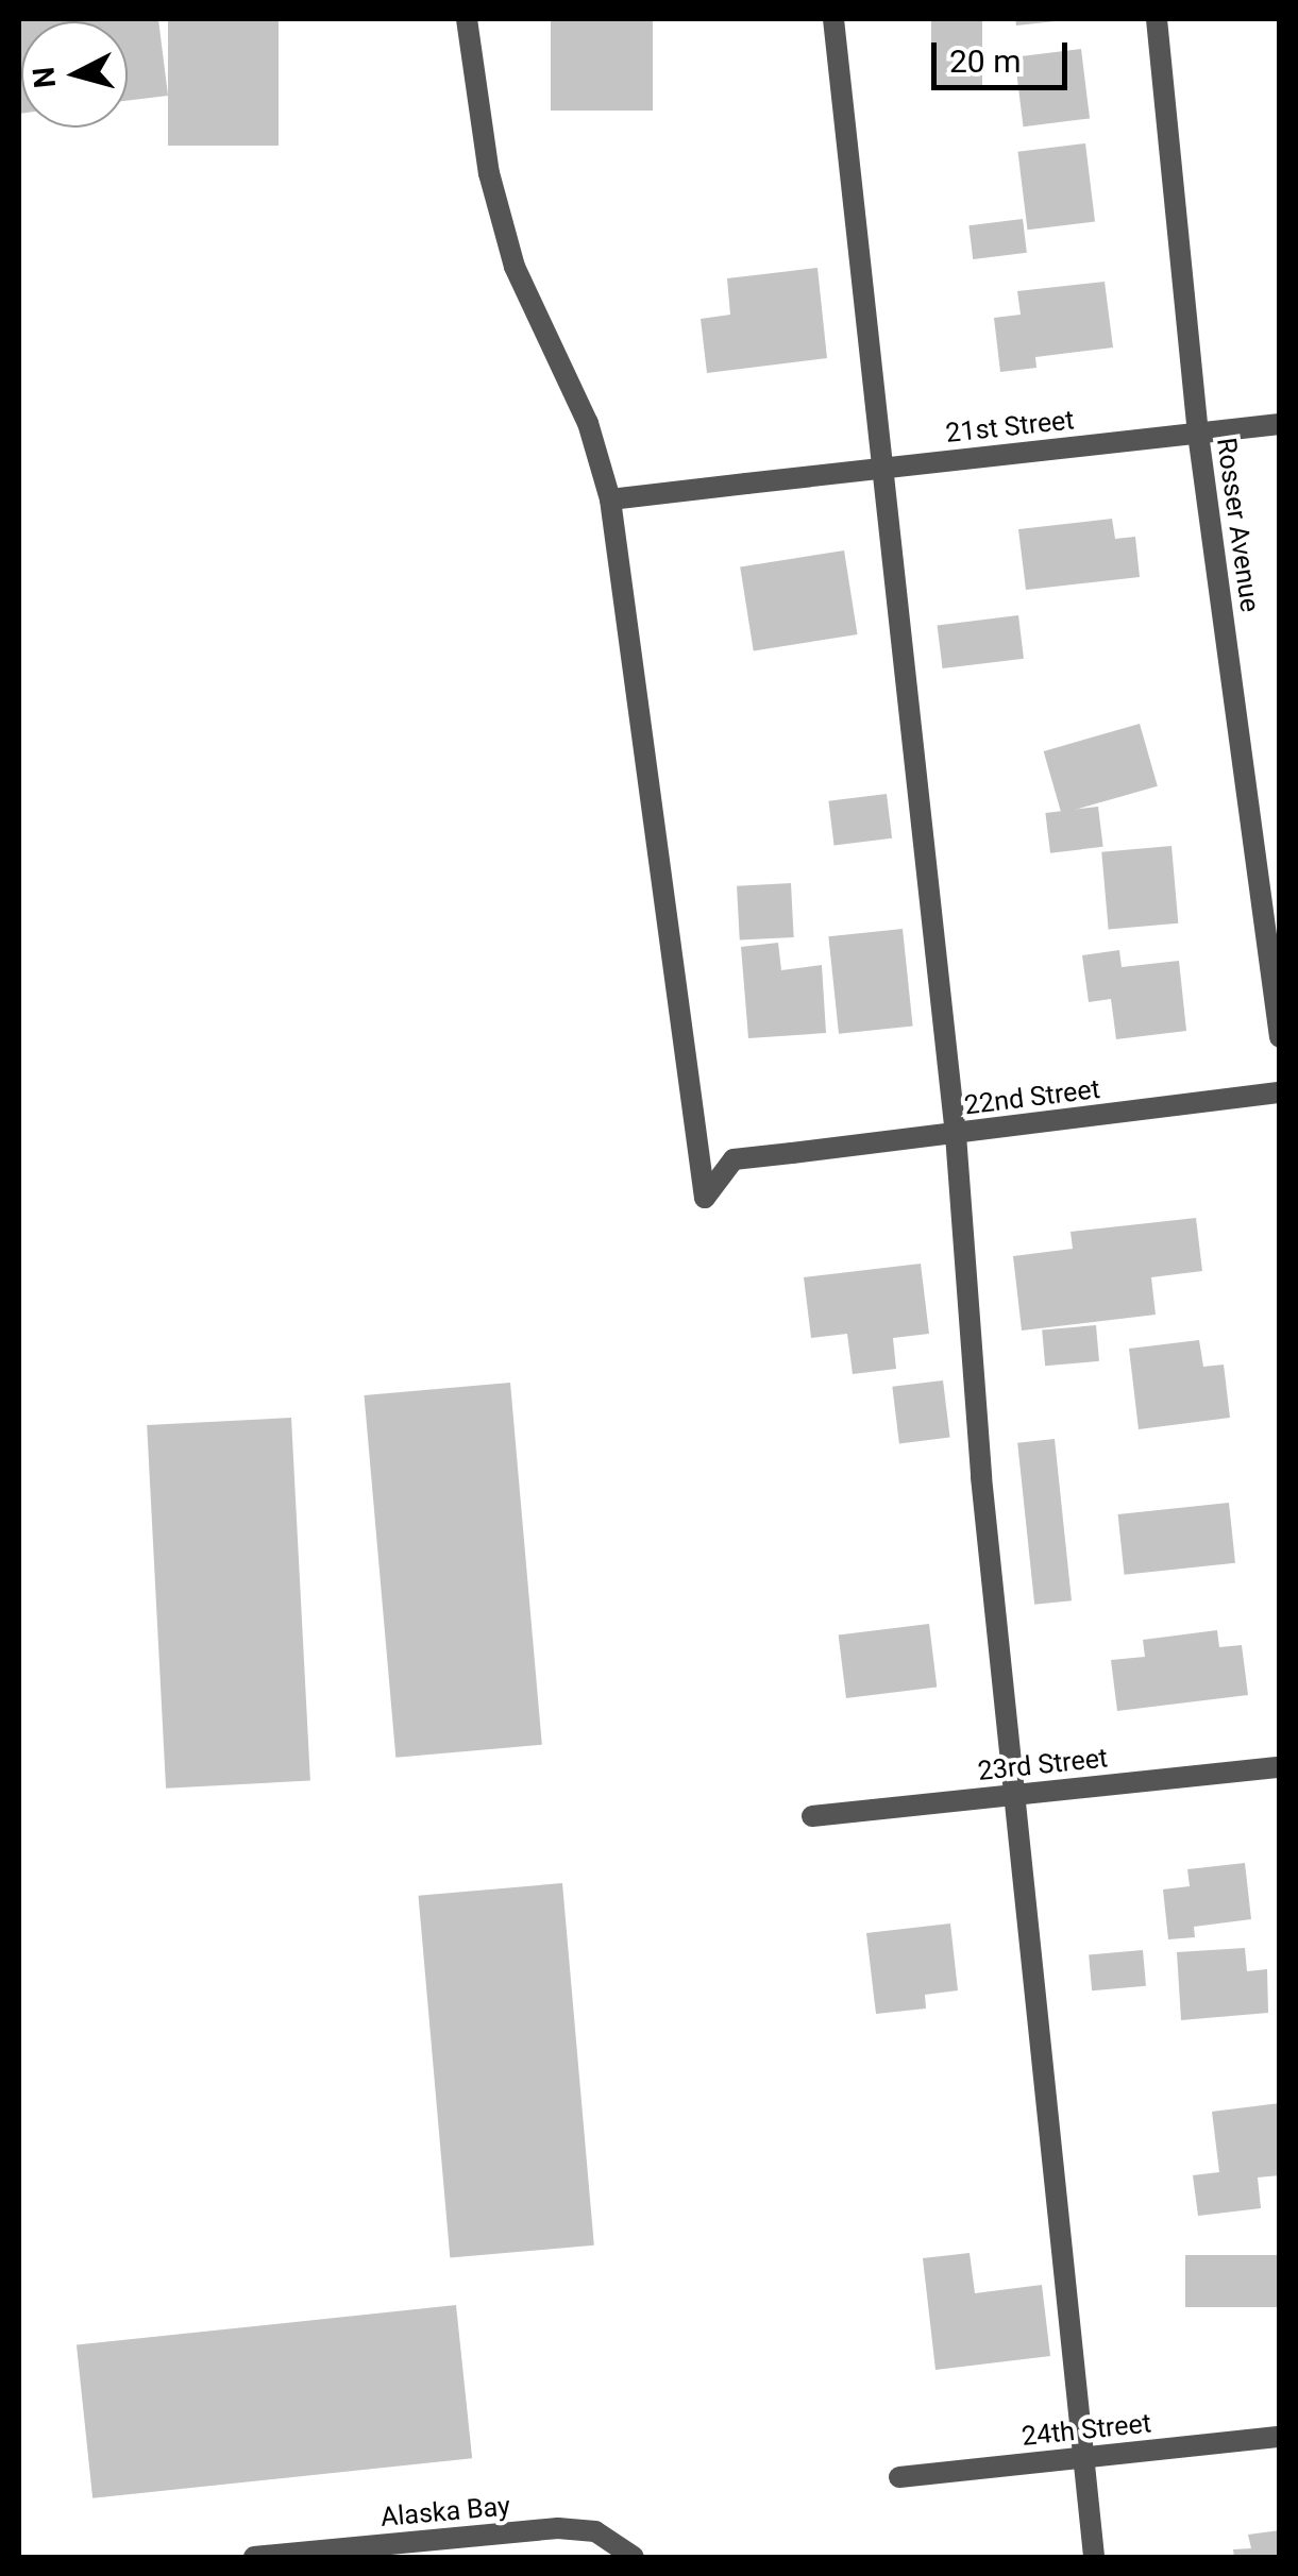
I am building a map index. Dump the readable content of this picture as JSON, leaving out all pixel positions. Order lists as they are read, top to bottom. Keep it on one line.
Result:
{"streets":{"street":["21st Street","Rosser Avenue","22nd Street","23rd Street","24th Street","Alaska Bay"]},"crossings":[["21st Street","Rosser Avenue"],["21st Street","22nd Street"]],"scale_bar":"20 m","north":"left"}
